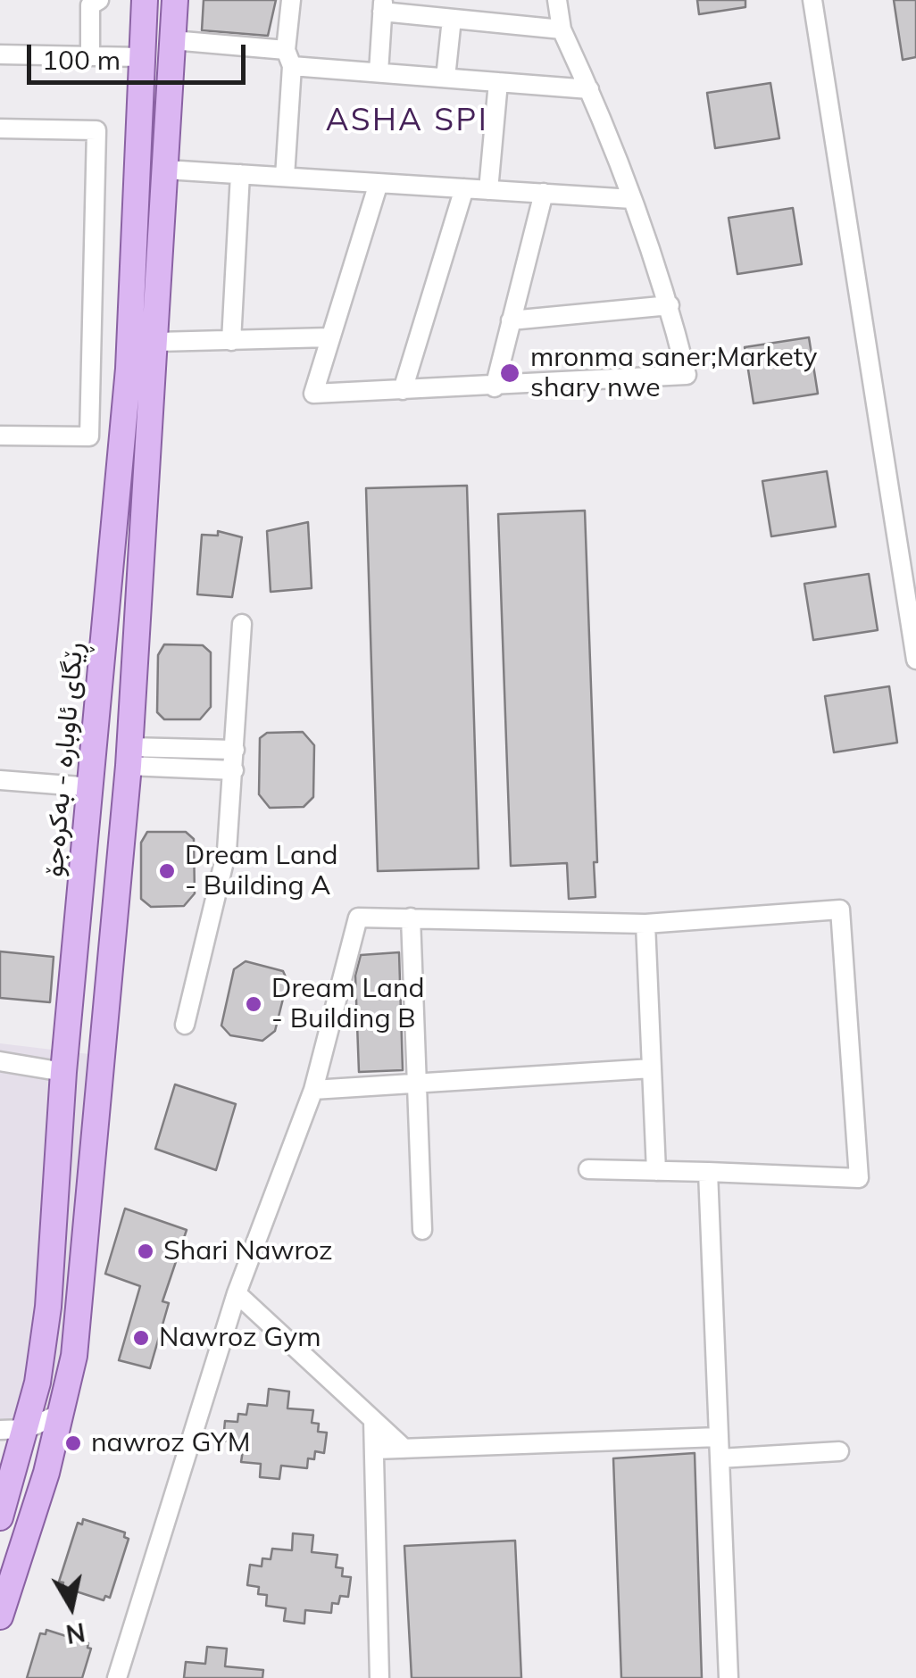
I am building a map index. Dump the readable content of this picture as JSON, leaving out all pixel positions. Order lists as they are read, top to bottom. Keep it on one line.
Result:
{"streets":{"main road":["ڕێگای ئاوبارە - بەکرەجۆ"]},"districts":["ASHA SPI"],"places":["mronma saner;Markety shary nwe","Dream Land - Building A","Dream Land - Building B","Shari Nawroz","Nawroz Gym","nawroz GYM"],"scale_bar":"100 m","north":"bottom"}
